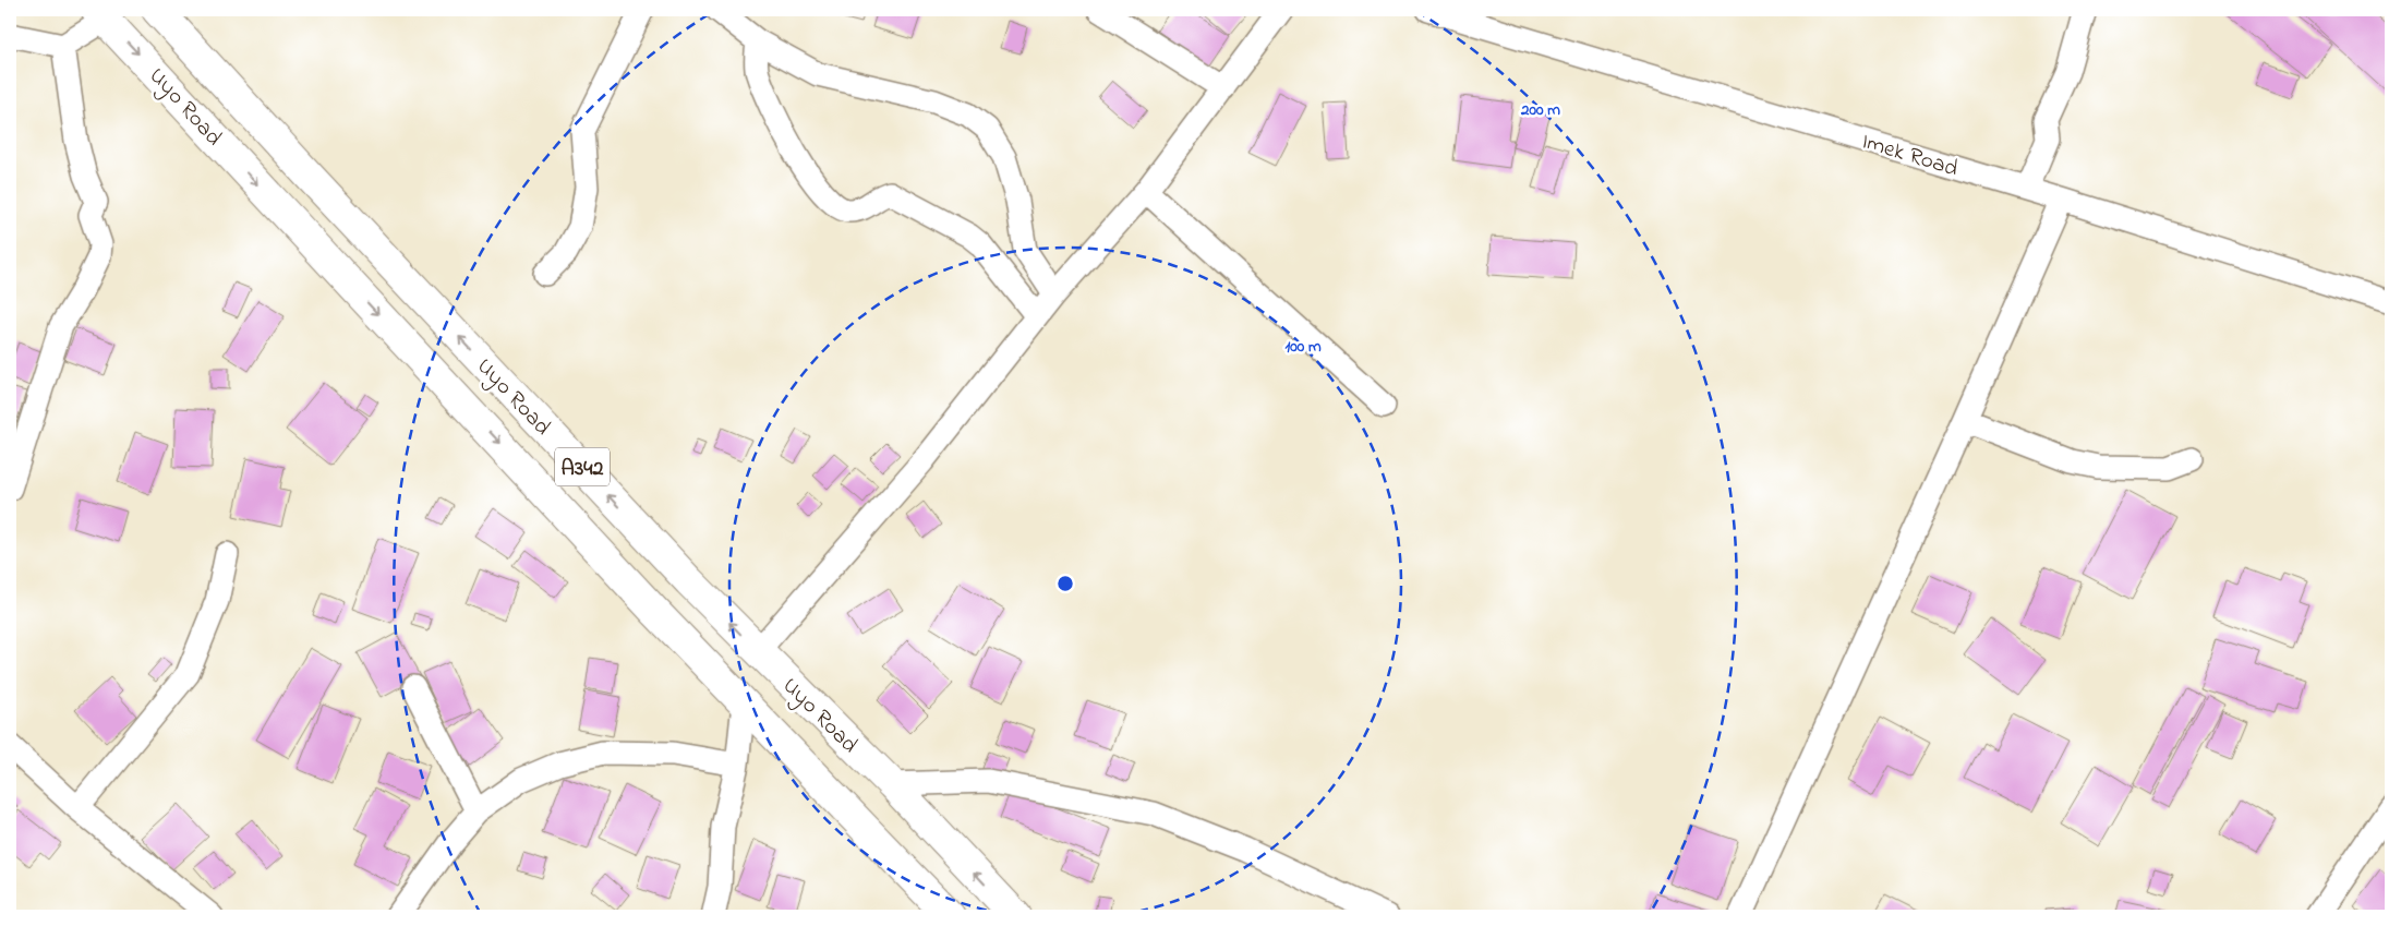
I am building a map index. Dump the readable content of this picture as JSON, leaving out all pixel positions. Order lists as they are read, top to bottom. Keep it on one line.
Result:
{"streets":{"highway":["Uyo Road","A342"],"street":["Imek Road"]},"rings":["200 m","100 m"]}
